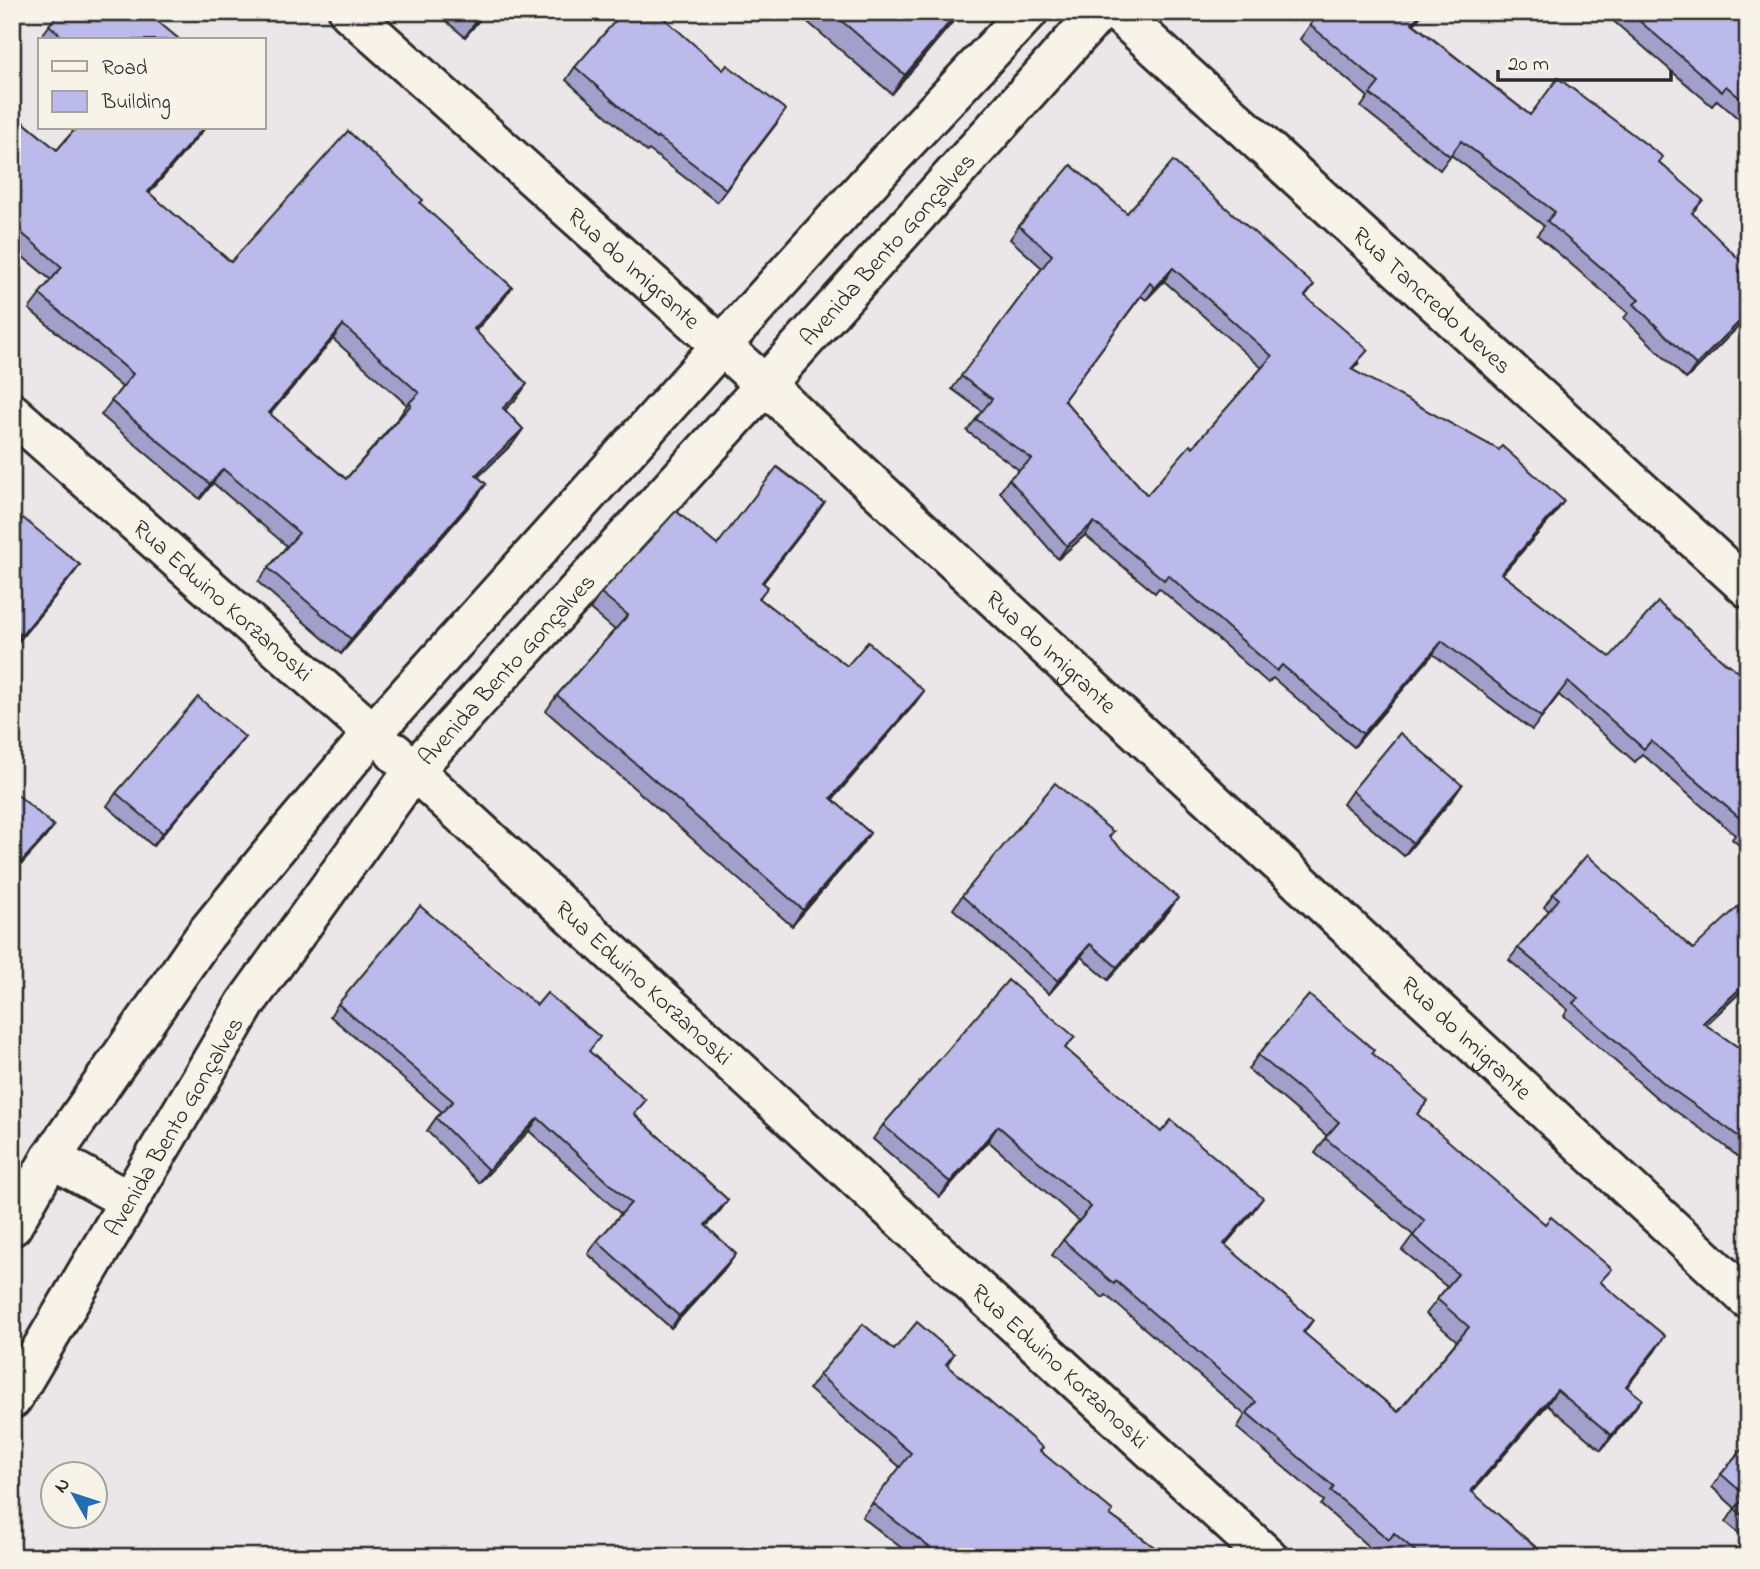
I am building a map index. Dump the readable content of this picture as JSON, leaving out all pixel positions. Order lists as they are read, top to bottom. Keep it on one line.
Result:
{"streets":{"street":["Avenida Bento Gonçalves","Rua do Imigrante","Rua Tancredo Neves","Rua Edwino Korzanoski"]},"crossings":[["Avenida Bento Gonçalves","Rua do Imigrante"],["Avenida Bento Gonçalves","Rua Edwino Korzanoski"]],"legend":["Road","Building"],"scale_bar":"20 m","north":"top left"}
